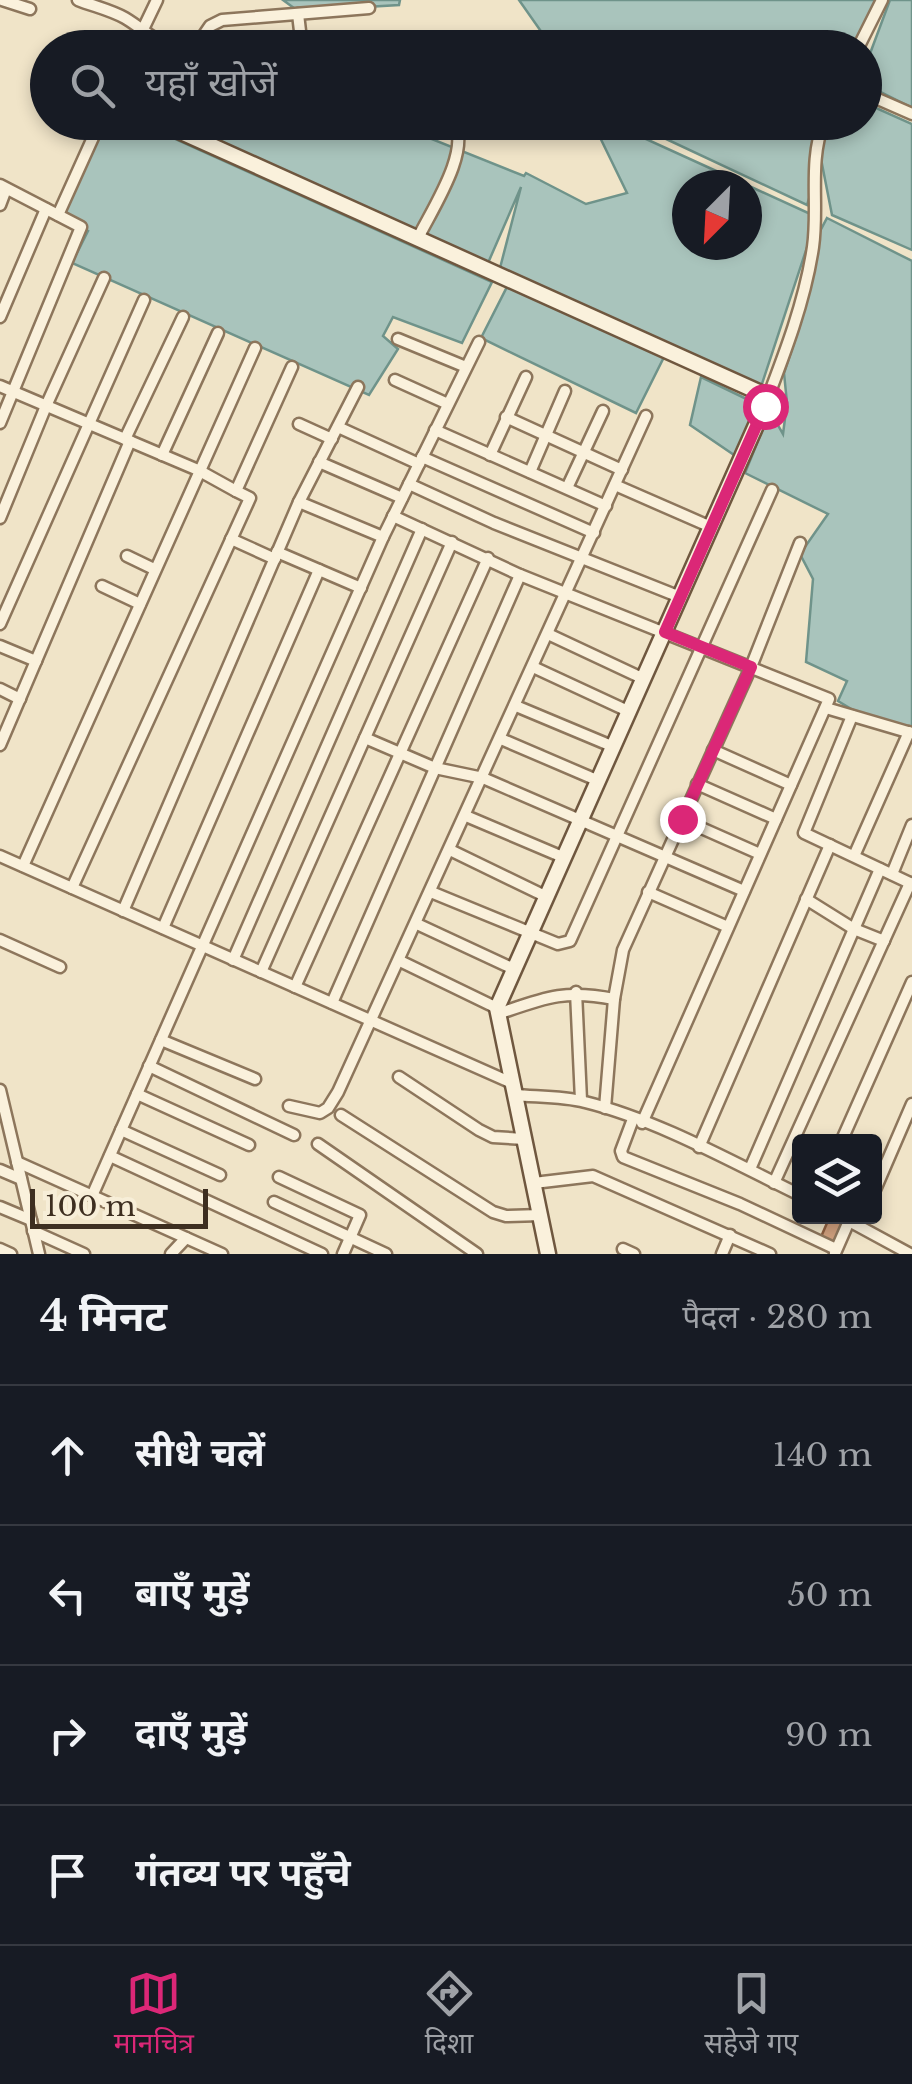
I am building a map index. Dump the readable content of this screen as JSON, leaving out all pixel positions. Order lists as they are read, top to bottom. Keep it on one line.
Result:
{"scale_bar":"100 m","north":"bottom left","page":{"search":"यहाँ खोजें","scale":"100 m","heading":["4 मिनट","पैदल · 280 m"],"list":[["सीधे चलें","140 m"],["बाएँ मुड़ें","50 m"],["दाएँ मुड़ें","90 m"],"गंतव्य पर पहुँचे"],"nav":["मानचित्र","दिशा","सहेजे गए"]}}
